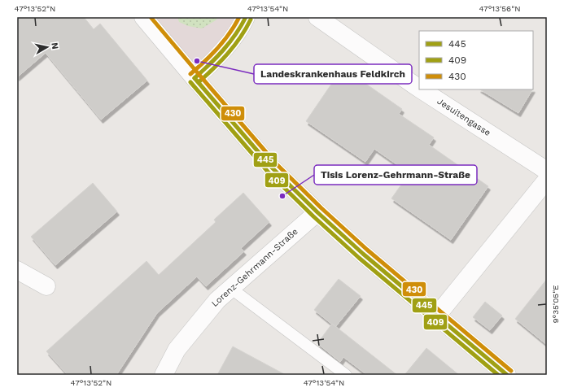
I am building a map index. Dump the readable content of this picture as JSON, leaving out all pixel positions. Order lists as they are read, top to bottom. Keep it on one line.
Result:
{"streets":{"street":["Jesuitengasse","Lorenz-Gehrmann-Straße"]},"places":["Landeskrankenhaus Feldkirch","Tisis Lorenz-Gehrmann-Straße"],"lines":["transit line 445","transit line 430","transit line 409"],"legend":["445","409","430"],"north":"right","coordinates":["47°13'52\"N","47°13'54\"N","47°13'56\"N","9°35'05\"E"]}
